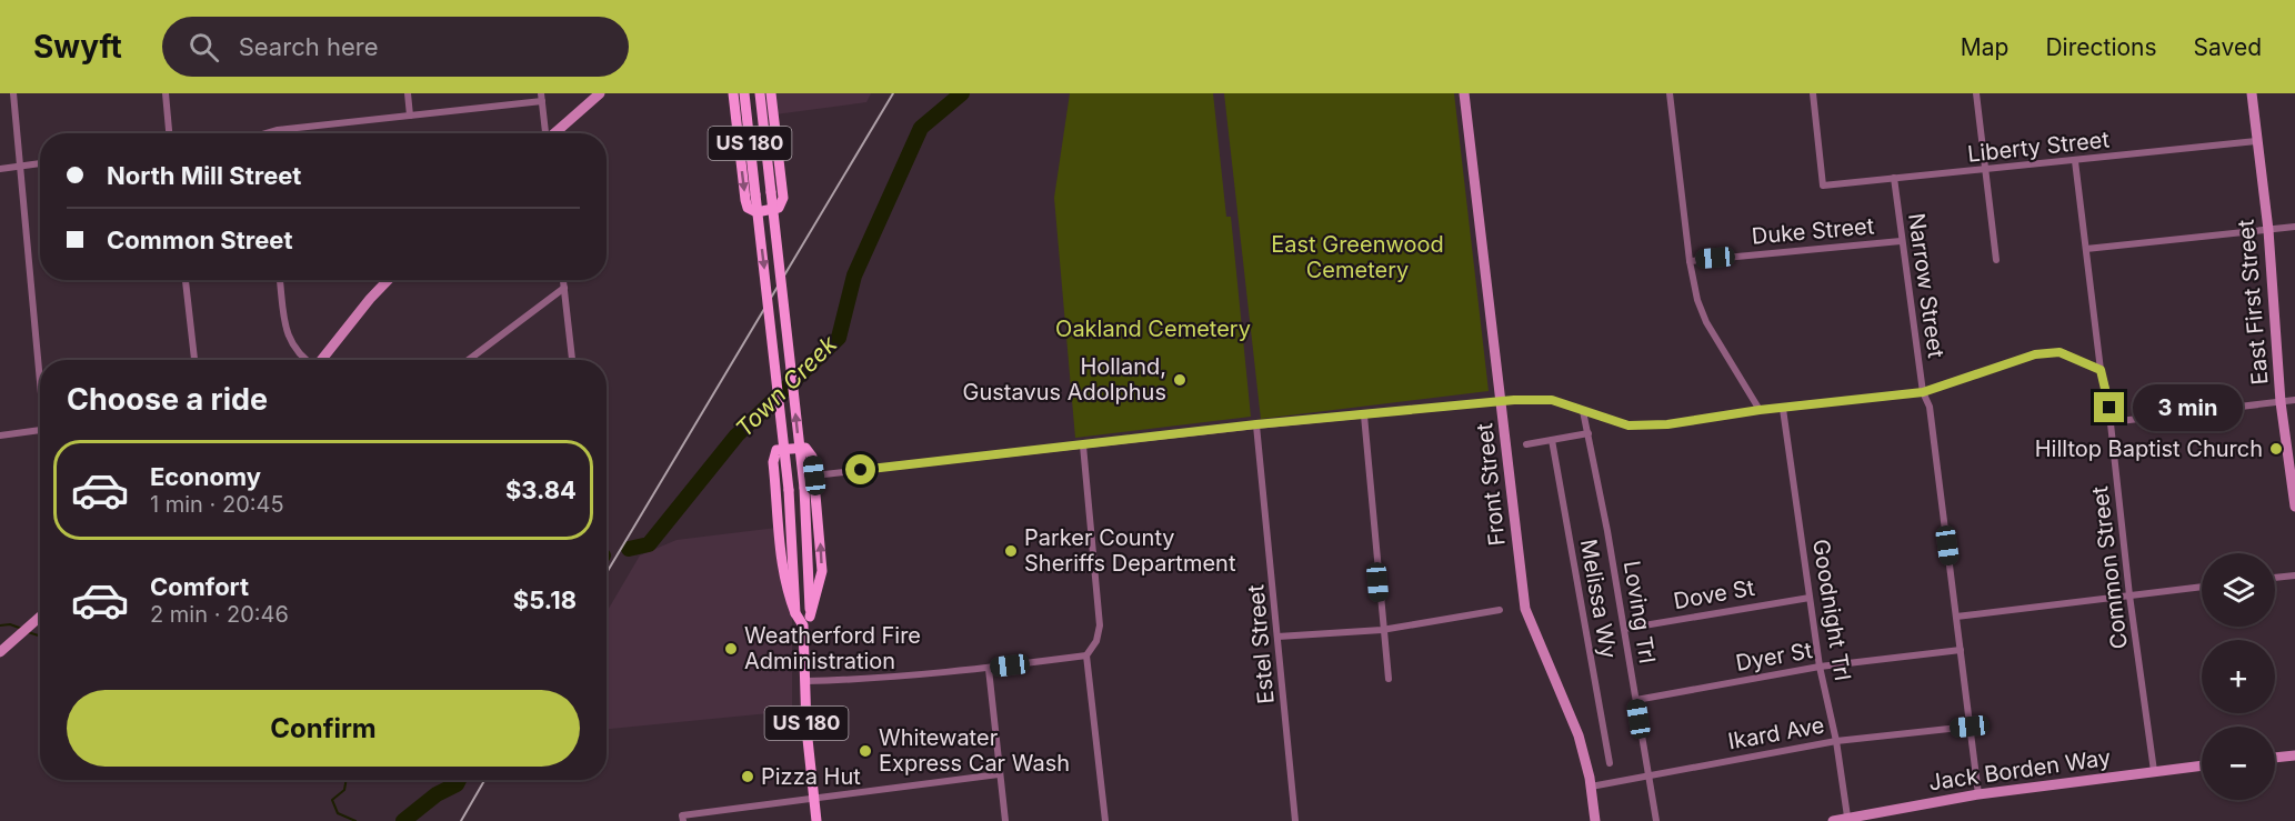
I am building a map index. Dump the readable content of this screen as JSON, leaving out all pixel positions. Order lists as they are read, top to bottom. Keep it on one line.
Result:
{"streets":{"main road":["US 180"],"street":["Liberty Street","Duke Street","Narrow Street","East First Street","Front Street","Common Street","Dove St","Melissa Wy","Goodnight Trl","Loving Trl","Estel Street","Dyer St","Ikard Ave","Jack Borden Way"]},"crossings":[["Liberty Street","Narrow Street"],["Liberty Street","East First Street"],["Liberty Street","Common Street"],["Duke Street","Narrow Street"],["Narrow Street","Dyer St"],["Narrow Street","Ikard Ave"],["Narrow Street","Jack Borden Way"],["Front Street","Ikard Ave"],["Common Street","Jack Borden Way"],["Dove St","Goodnight Trl"],["Dove St","Loving Trl"],["Goodnight Trl","Dyer St"],["Goodnight Trl","Ikard Ave"],["Goodnight Trl","Jack Borden Way"],["Loving Trl","Dyer St"],["Loving Trl","Ikard Ave"]],"water":["Town Creek"],"parks":["East Greenwood Cemetery","Oakland Cemetery"],"places":["Holland, Gustavus Adolphus","Hilltop Baptist Church","Parker County Sheriffs Department","Weatherford Fire Administration","Whitewater Express Car Wash","Pizza Hut"],"page":{"header":"Swyft","search":"Search here","nav":["Map","Directions","Saved"],"banner":["North Mill Street","Common Street"],"heading":"Choose a ride","bubble":"3 min","list":[{"name":"Economy","note":"1 min · 20:45","value":"$3.84"},{"name":"Comfort","note":"2 min · 20:46","value":"$5.18"}],"map_buttons":["+","−"],"buttons":"Confirm"}}
